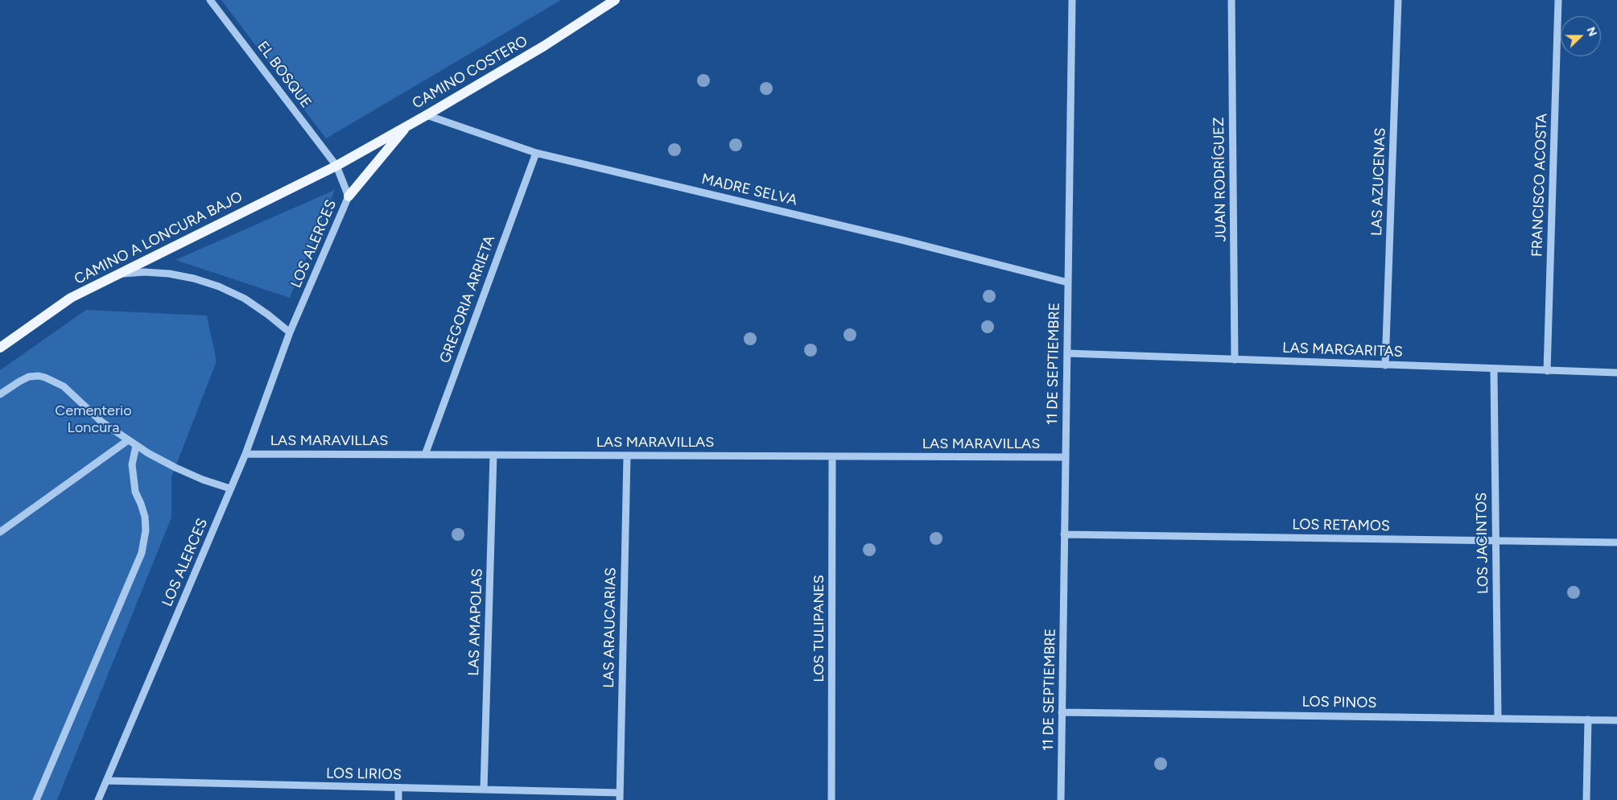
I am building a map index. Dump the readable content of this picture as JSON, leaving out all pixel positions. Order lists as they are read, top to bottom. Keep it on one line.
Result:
{"streets":{"main road":["CAMINO COSTERO","CAMINO A LONCURA BAJO"],"street":["EL BOSQUE","JUAN RODRÍGUEZ","LAS AZUCENAS","FRANCISCO ACOSTA","MADRE SELVA","LOS ALERCES","GREGORIA ARRIETA","LAS MARGARITAS","11 DE SEPTIEMBRE","LAS MARAVILLAS","LOS RETAMOS","LOS JACINTOS","LAS AMAPOLAS","LAS ARAUCARIAS","LOS TULIPANES","LOS PINOS","LOS LIRIOS"]},"crossings":[["CAMINO COSTERO","EL BOSQUE"],["CAMINO COSTERO","MADRE SELVA"],["CAMINO COSTERO","CAMINO A LONCURA BAJO"],["CAMINO COSTERO","LOS ALERCES"],["EL BOSQUE","CAMINO A LONCURA BAJO"],["EL BOSQUE","LOS ALERCES"],["JUAN RODRÍGUEZ","LAS MARGARITAS"],["LAS AZUCENAS","LAS MARGARITAS"],["FRANCISCO ACOSTA","LAS MARGARITAS"],["MADRE SELVA","GREGORIA ARRIETA"],["MADRE SELVA","11 DE SEPTIEMBRE"],["CAMINO A LONCURA BAJO","LOS ALERCES"],["LOS ALERCES","LAS MARAVILLAS"],["LOS ALERCES","LOS LIRIOS"],["GREGORIA ARRIETA","LAS MARAVILLAS"],["LAS MARGARITAS","11 DE SEPTIEMBRE"],["LAS MARGARITAS","LOS JACINTOS"],["11 DE SEPTIEMBRE","LAS MARAVILLAS"],["11 DE SEPTIEMBRE","LOS RETAMOS"],["11 DE SEPTIEMBRE","LOS PINOS"],["LAS MARAVILLAS","LAS AMAPOLAS"],["LAS MARAVILLAS","LAS ARAUCARIAS"],["LAS MARAVILLAS","LOS TULIPANES"],["LOS RETAMOS","LOS JACINTOS"],["LOS JACINTOS","LOS PINOS"],["LAS AMAPOLAS","LOS LIRIOS"],["LAS ARAUCARIAS","LOS LIRIOS"]],"parks":["Cementerio Loncura"],"north":"right"}
